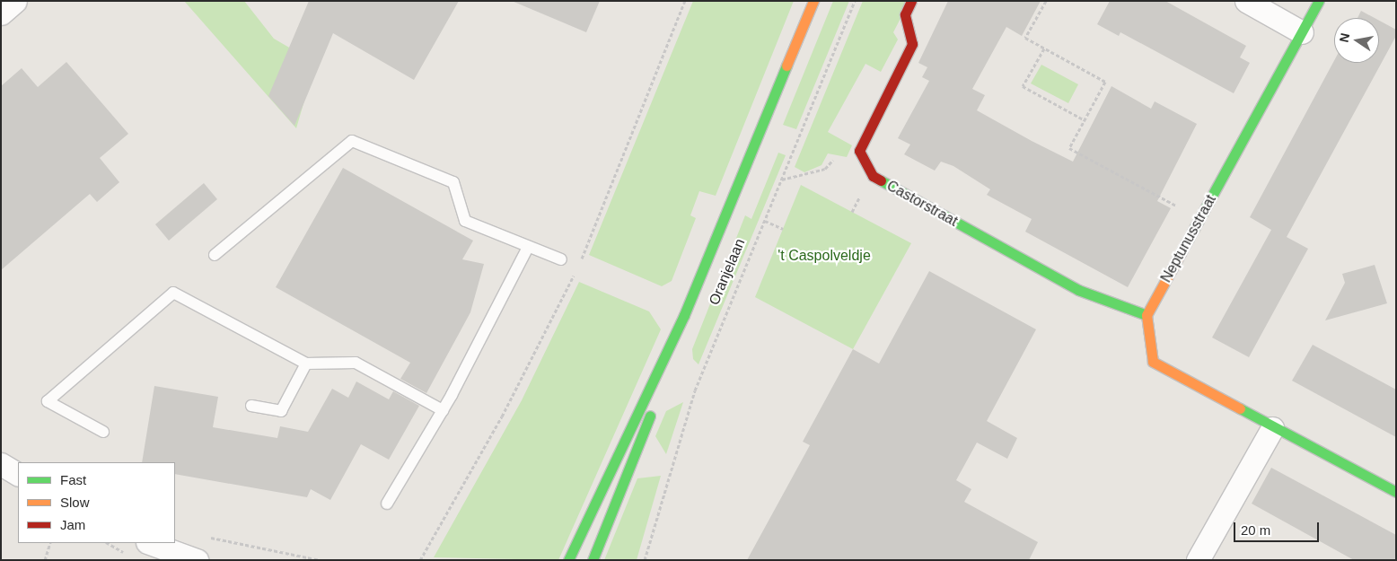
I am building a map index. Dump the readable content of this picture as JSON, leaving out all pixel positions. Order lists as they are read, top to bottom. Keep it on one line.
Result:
{"streets":{"street":["Castorstraat","Neptunusstraat","Oranjelaan"]},"crossings":[["Castorstraat","Neptunusstraat"]],"parks":["'t Caspolveldje"],"legend":["Fast","Slow","Jam"],"scale_bar":"20 m","north":"left"}
